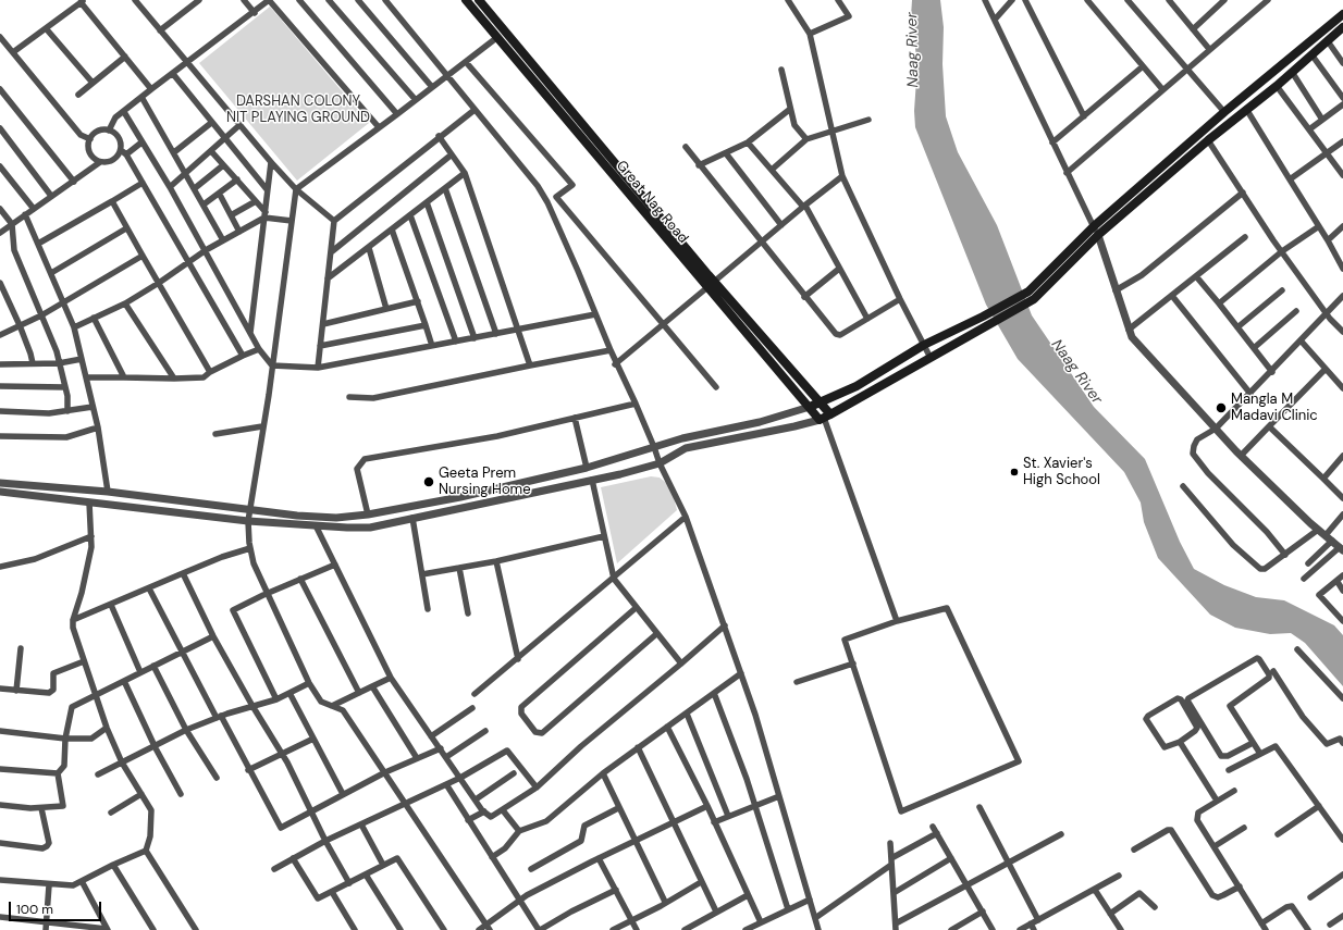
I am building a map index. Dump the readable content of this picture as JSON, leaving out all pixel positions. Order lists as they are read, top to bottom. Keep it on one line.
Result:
{"streets":{"main road":["Great Nag Road"]},"water":["Naag River"],"parks":["DARSHAN COLONY NIT PLAYING GROUND"],"places":["Mangla M Madavi Clinic","St. Xavier's High School","Geeta Prem Nursing Home"],"scale_bar":"100 m"}
